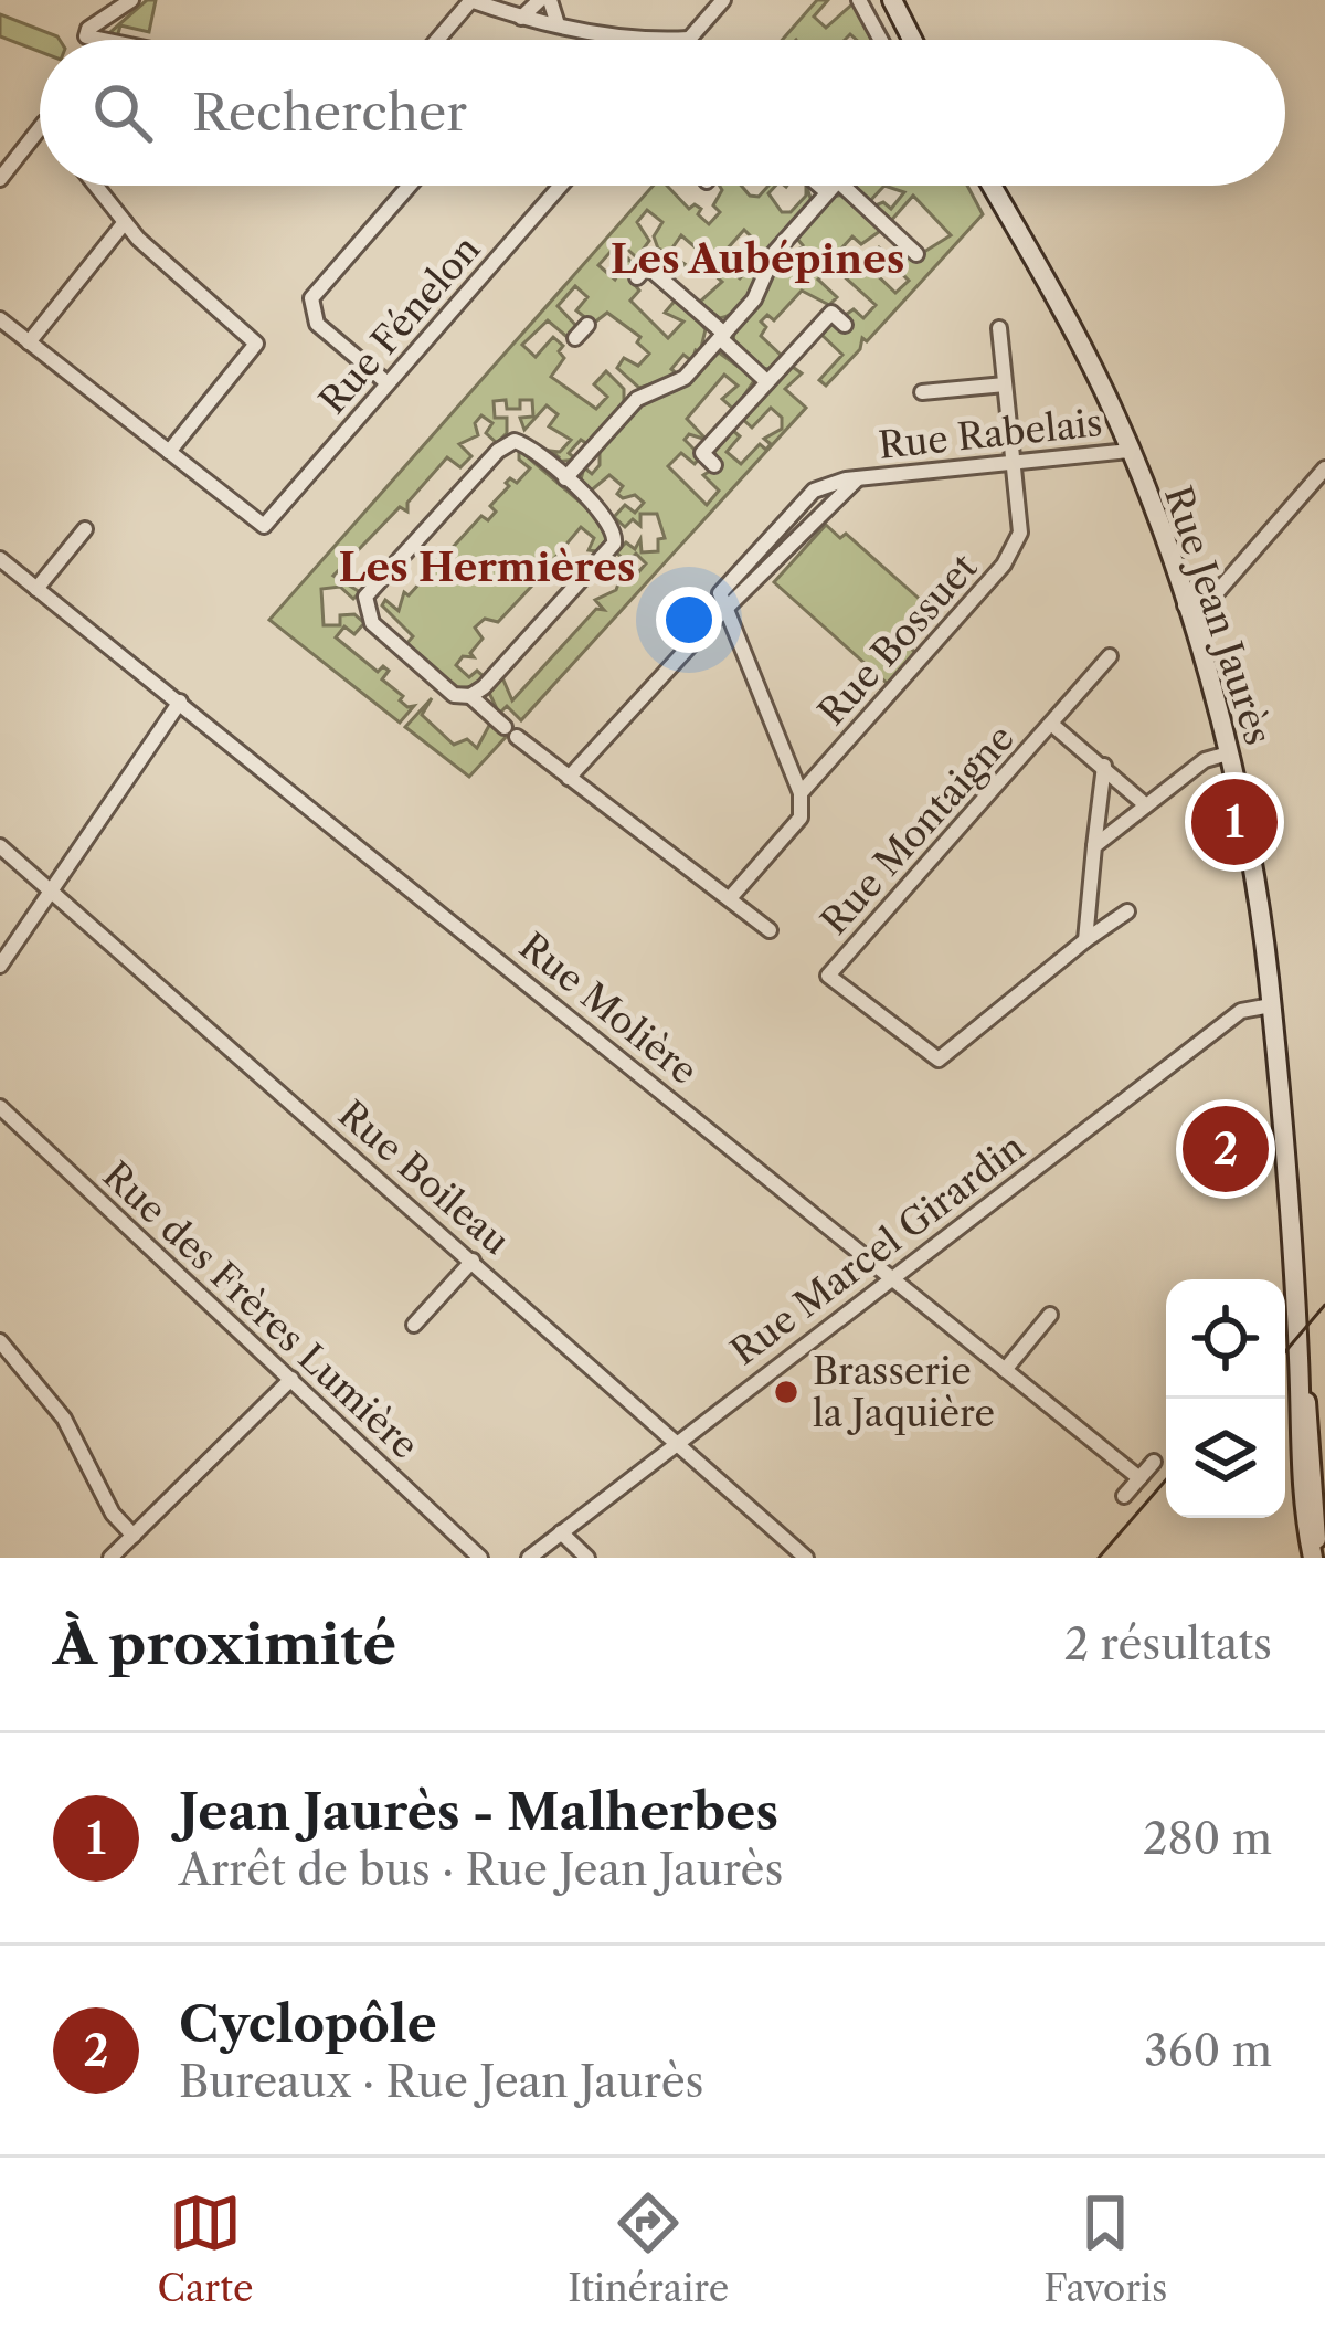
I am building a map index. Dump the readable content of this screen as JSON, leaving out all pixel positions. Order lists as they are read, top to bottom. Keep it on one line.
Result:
{"streets":{"main road":["Rue Jean Jaurès"],"street":["Rue Fénelon","Rue Rabelais","Rue Bossuet","Rue Montaigne","Rue Molière","Rue Boileau","Rue Marcel Girardin","Rue des Frères Lumière"]},"crossings":[["Rue Rabelais","Rue Jean Jaurès"],["Rue Rabelais","Rue Bossuet"],["Rue Jean Jaurès","Rue Marcel Girardin"],["Rue Molière","Rue Marcel Girardin"],["Rue Boileau","Rue Marcel Girardin"]],"districts":["Les Aubépines","Les Hermières"],"places":["Brasserie la Jaquière"],"page":{"search":"Rechercher","pins":["1","2"],"heading":["À proximité","2 résultats"],"list":[{"mark":"1","name":"Jean Jaurès - Malherbes","note":"Arrêt de bus · Rue Jean Jaurès","value":"280 m"},{"mark":"2","name":"Cyclopôle","note":"Bureaux · Rue Jean Jaurès","value":"360 m"}],"nav":["Carte","Itinéraire","Favoris"]}}
